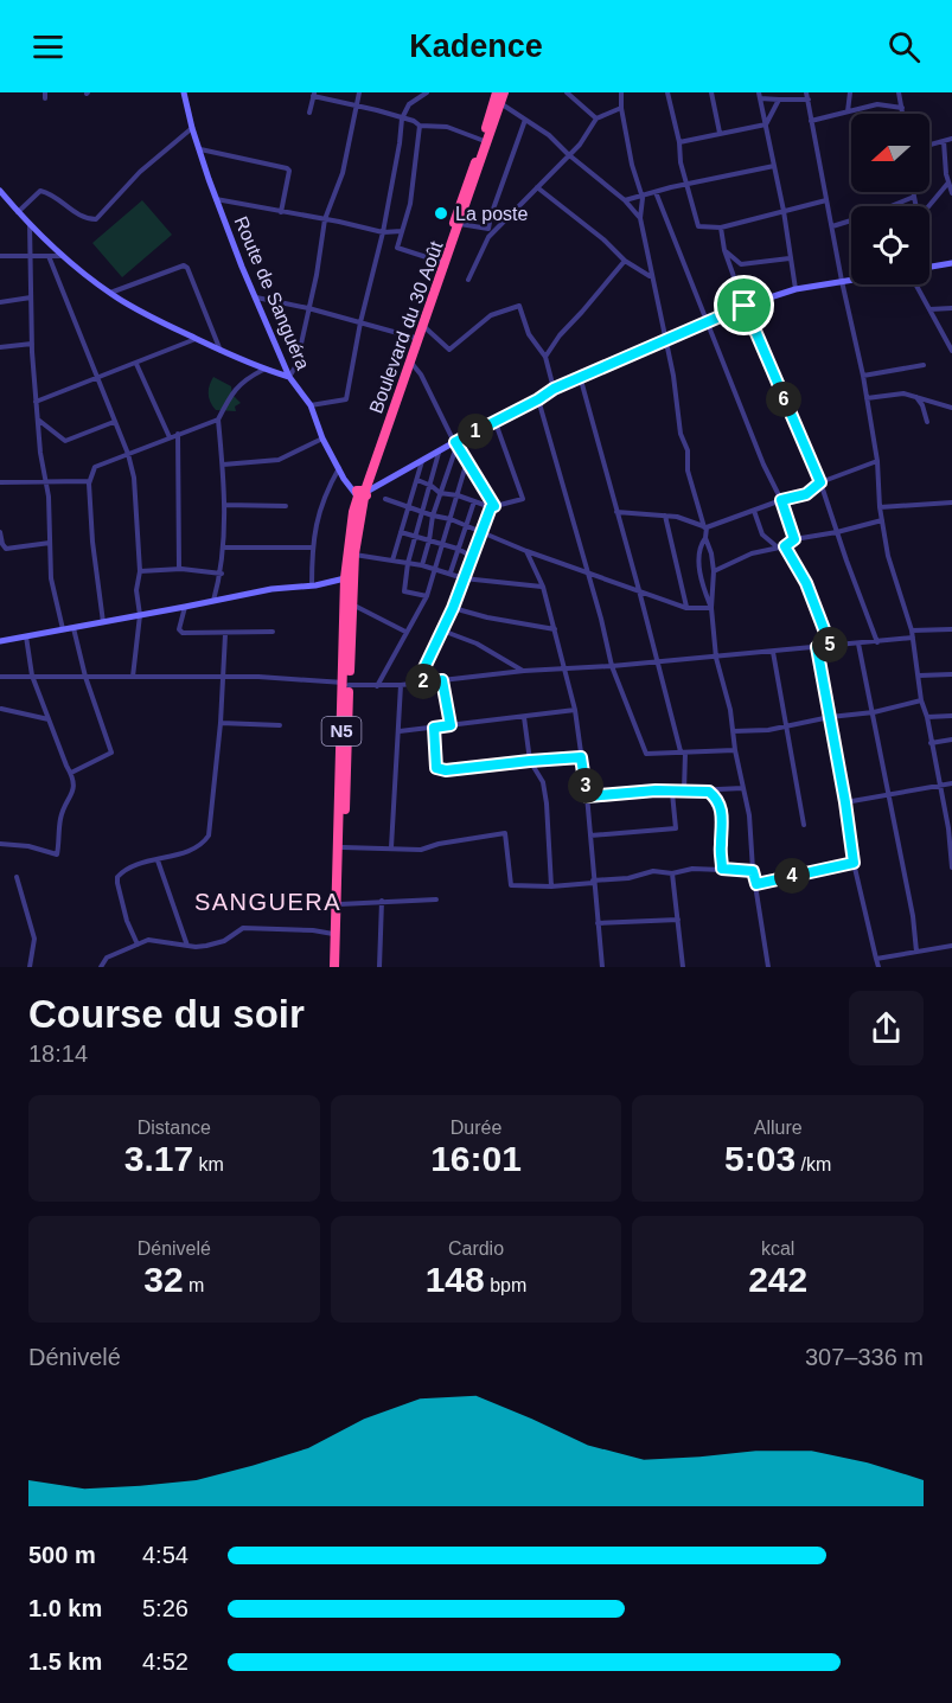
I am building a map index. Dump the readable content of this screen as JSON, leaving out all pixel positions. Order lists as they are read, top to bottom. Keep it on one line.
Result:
{"streets":{"highway":["Boulevard du 30 Août","N5"],"street":["Route de Sanguéra"]},"crossings":[["Route de Sanguéra","Boulevard du 30 Août"]],"districts":["SANGUERA"],"places":["La poste"],"north":"left","page":{"header":"Kadence","pins":["6","1","5","2","3","4"],"heading":["Course du soir","18:14"],"stats":[["Distance","3.17 km"],["Durée","16:01"],["Allure","5:03 /km"],["Dénivelé","32 m"],["Cardio","148 bpm"],["kcal","242"]],"chart":["Dénivelé","307–336 m"],"list":[{"name":"500 m","note":"4:54"},{"name":"1.0 km","note":"5:26"},{"name":"1.5 km","note":"4:52"}]}}
